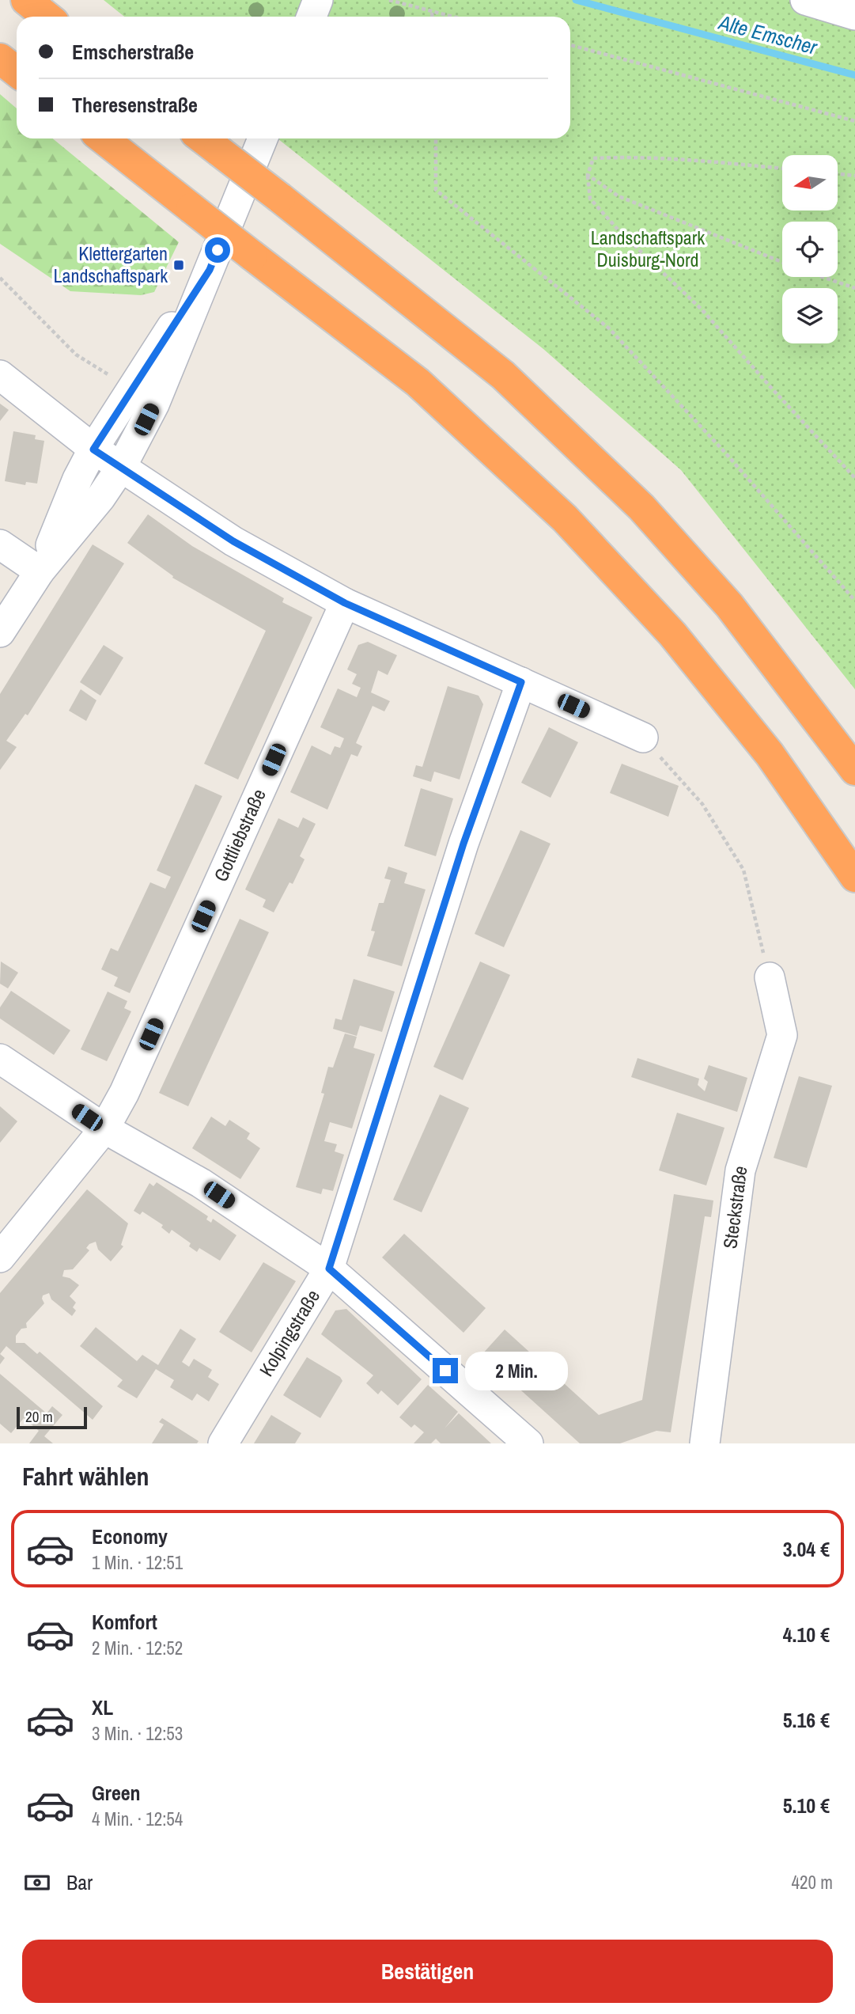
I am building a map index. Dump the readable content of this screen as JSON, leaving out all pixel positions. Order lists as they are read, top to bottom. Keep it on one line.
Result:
{"streets":{"street":["Gottliebstraße","Steckstraße","Kolpingstraße"]},"water":["Alte Emscher"],"parks":["Landschaftspark Duisburg-Nord"],"places":{"transit":["Klettergarten Landschaftspark"]},"scale_bar":"20 m","north":"left","page":{"banner":["Emscherstraße","Theresenstraße"],"bubble":"2 Min.","scale":"20 m","heading":"Fahrt wählen","list":[{"name":"Economy","note":"1 Min. · 12:51","value":"3.04 €"},{"name":"Komfort","note":"2 Min. · 12:52","value":"4.10 €"},{"name":"XL","note":"3 Min. · 12:53","value":"5.16 €"},{"name":"Green","note":"4 Min. · 12:54","value":"5.10 €"}],"pay":["Bar","420 m"],"buttons":"Bestätigen"}}
